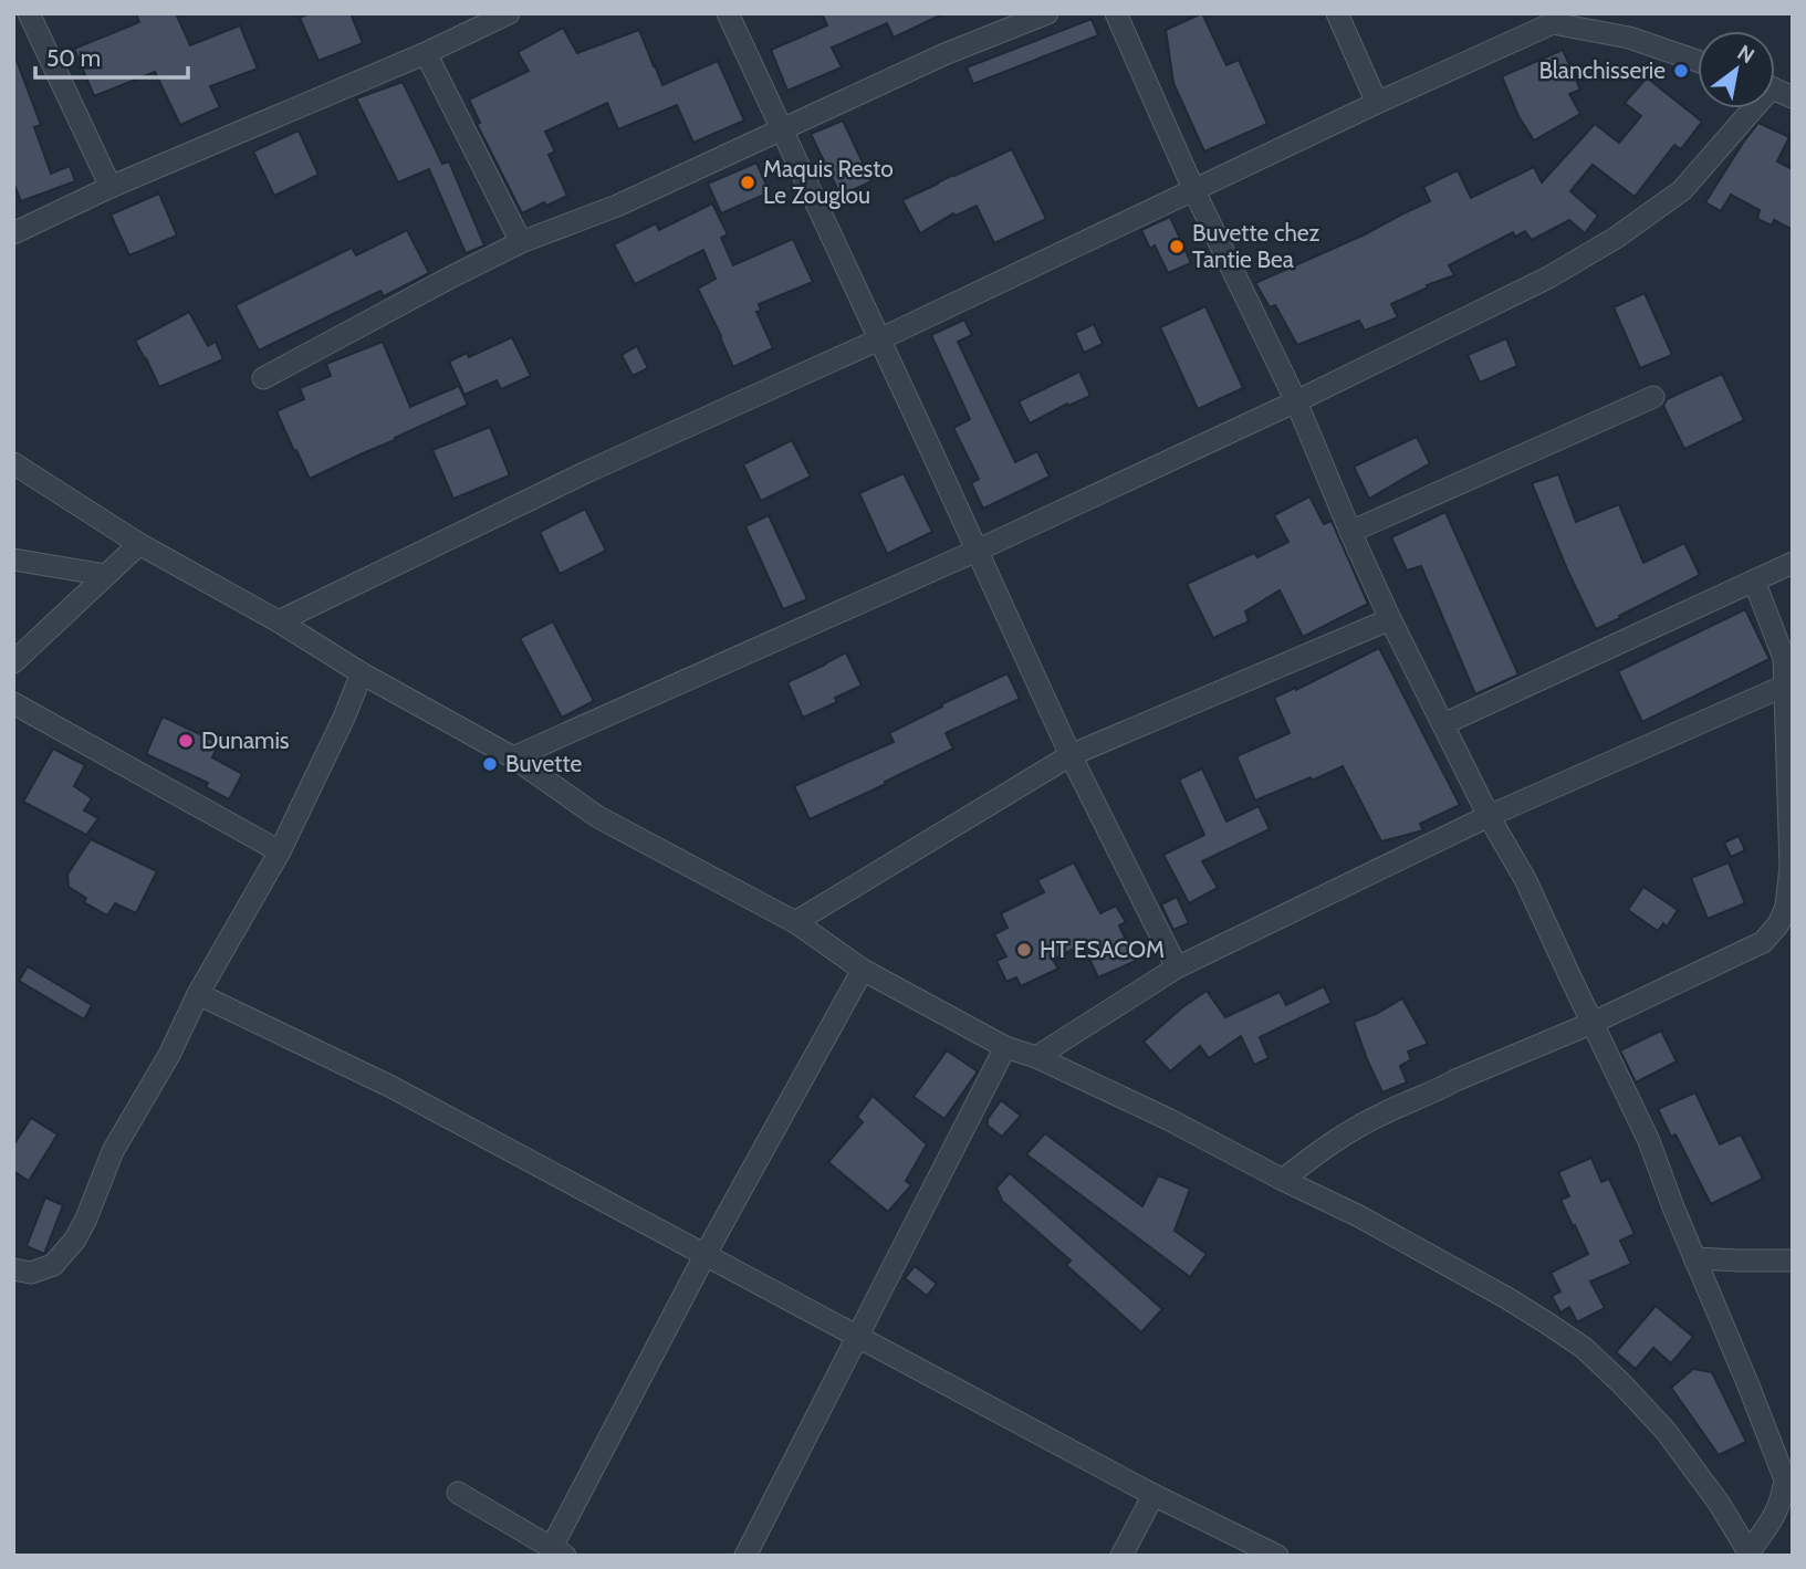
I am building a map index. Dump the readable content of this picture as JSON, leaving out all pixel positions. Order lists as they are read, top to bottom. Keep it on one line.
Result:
{"places":["Blanchisserie","Maquis Resto Le Zouglou","Buvette chez Tantie Bea","Dunamis","Buvette","HT ESACOM"],"scale_bar":"50 m","north":"top right"}
